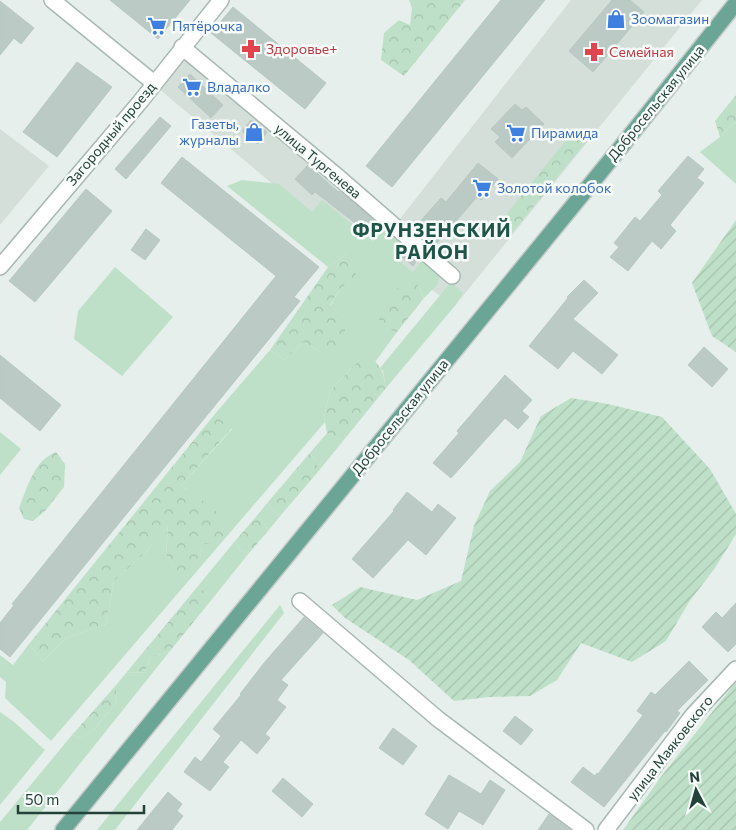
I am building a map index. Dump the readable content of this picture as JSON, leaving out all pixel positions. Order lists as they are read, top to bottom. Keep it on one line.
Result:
{"streets":{"main road":["Добросельская улица"],"street":["Загородный проезд","улица Тургенева","улица Маяковского"]},"crossings":[["Загородный проезд","улица Тургенева"]],"districts":["ФРУНЗЕНСКИЙ РАЙОН"],"places":{"shop":["Зоомагазин","Газеты, журналы"],"supermarket":["Пятёрочка","Владалко","Пирамида","Золотой колобок"],"pharmacy":["Здоровье+","Семейная"]},"scale_bar":"50 m","north":"top"}
